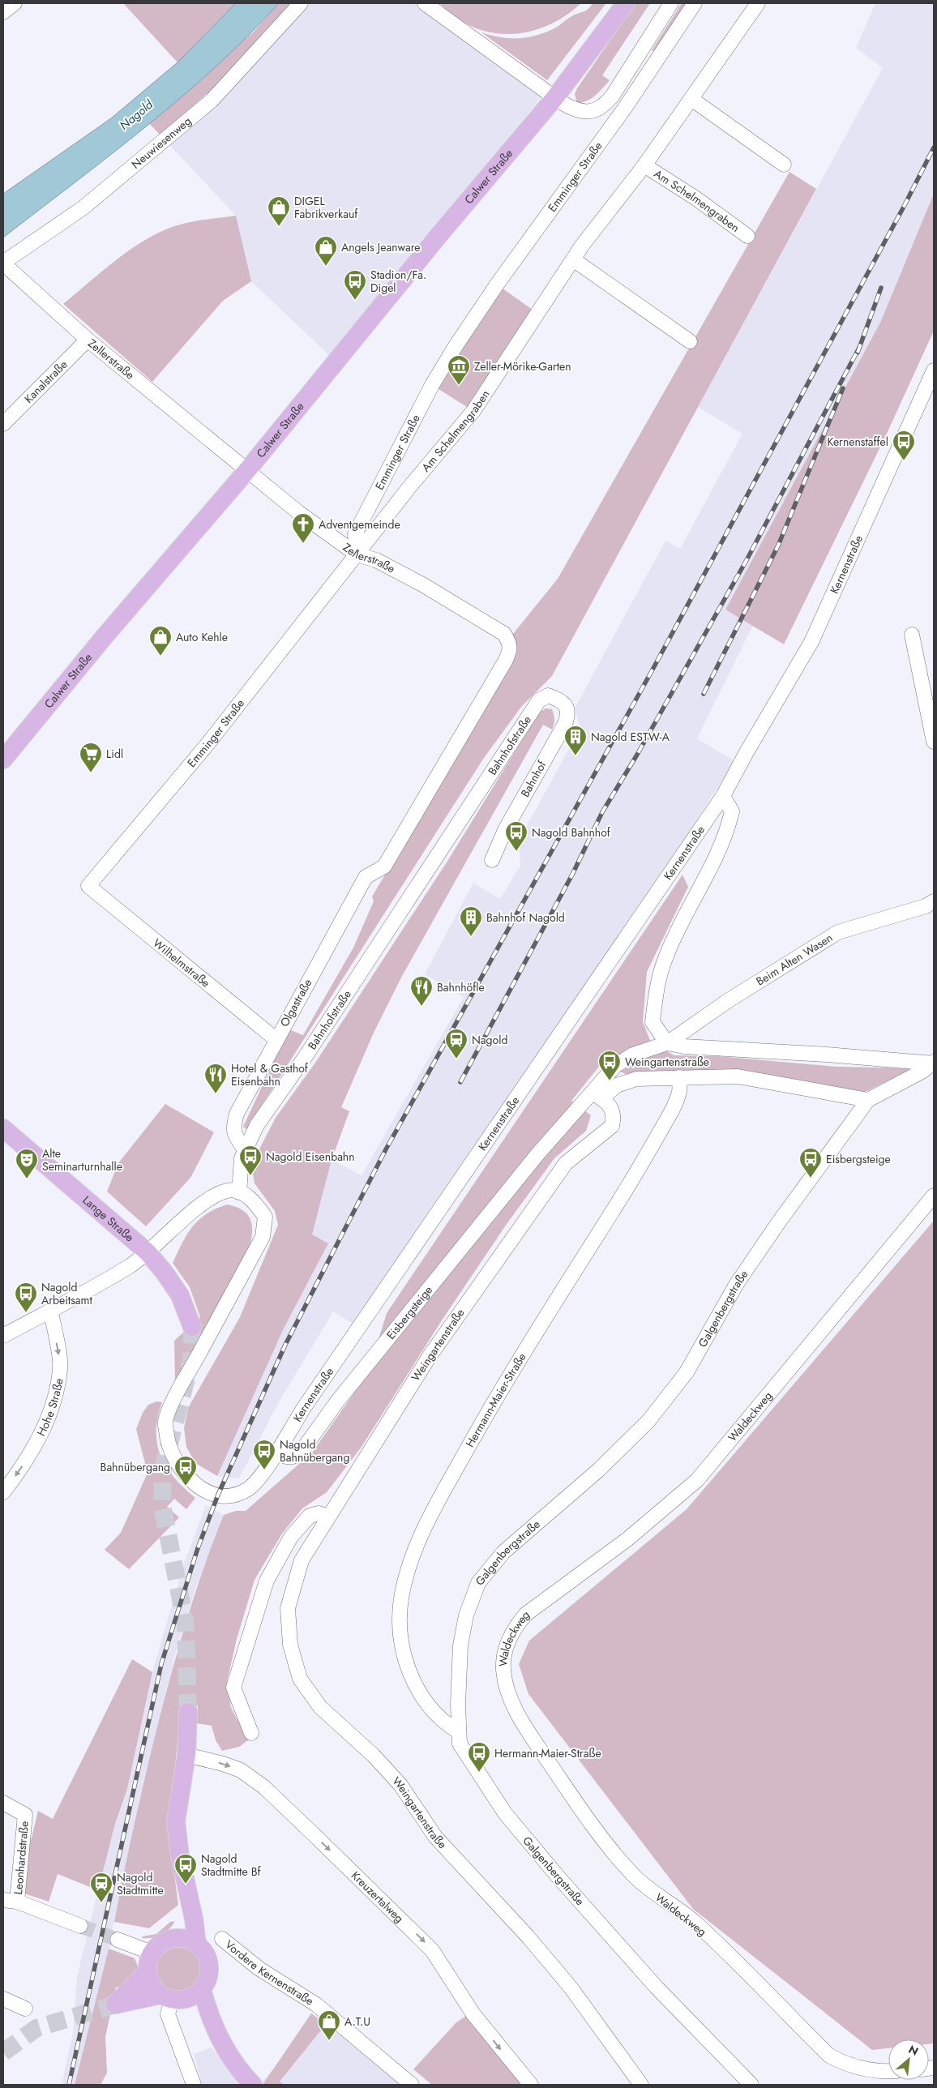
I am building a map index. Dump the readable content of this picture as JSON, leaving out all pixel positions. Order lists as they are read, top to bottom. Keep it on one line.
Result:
{"streets":{"main road":["Calwer Straße","Lange Straße"],"street":["Neuwiesenweg","Emminger Straße","Am Schelmengraben","Zellerstraße","Kanalstraße","Kernenstraße","Bahnhofstraße","Bahnhof","Beim Alten Wasen","Wilhelmstraße","Olgastraße","Galgenbergstraße","Eisbergsteige","Weingartenstraße","Hermann-Maier-Straße","Hohe Straße","Waldeckweg","Leonhardstraße","Kreuzertalweg","Vordere Kernenstraße"]},"crossings":[["Neuwiesenweg","Zellerstraße"],["Calwer Straße","Zellerstraße"],["Emminger Straße","Am Schelmengraben"],["Emminger Straße","Zellerstraße"],["Emminger Straße","Wilhelmstraße"],["Am Schelmengraben","Zellerstraße"],["Zellerstraße","Kanalstraße"],["Zellerstraße","Olgastraße"],["Kernenstraße","Eisbergsteige"],["Bahnhofstraße","Bahnhof"],["Bahnhofstraße","Olgastraße"],["Beim Alten Wasen","Eisbergsteige"],["Wilhelmstraße","Olgastraße"],["Galgenbergstraße","Eisbergsteige"],["Galgenbergstraße","Hermann-Maier-Straße"],["Eisbergsteige","Weingartenstraße"],["Eisbergsteige","Hermann-Maier-Straße"]],"one_way":["Hohe Straße","Kreuzertalweg"],"water":["Nagold"],"places":{"shop":["DIGEL Fabrikverkauf","Angels Jeanware","Auto Kehle","A.T.U"],"bus stop":["Stadion/Fa. Digel","Kernenstaffel","Nagold Bahnhof","Weingartenstraße","Nagold Eisenbahn","Eisbergsteige","Nagold Arbeitsamt","Nagold Bahnübergang","Bahnübergang","Hermann-Maier-Straße","Nagold Stadtmitte Bf"],"museum":["Zeller-Mörike-Garten"],"church":["Adventgemeinde"],"building":["Nagold ESTW-A","Bahnhof Nagold"],"supermarket":["Lidl"],"restaurant":["Bahnhöfle","Hotel & Gasthof Eisenbahn"],"station":["Nagold","Nagold Stadtmitte"],"theatre":["Alte Seminarturnhalle"]},"north":"top right"}
